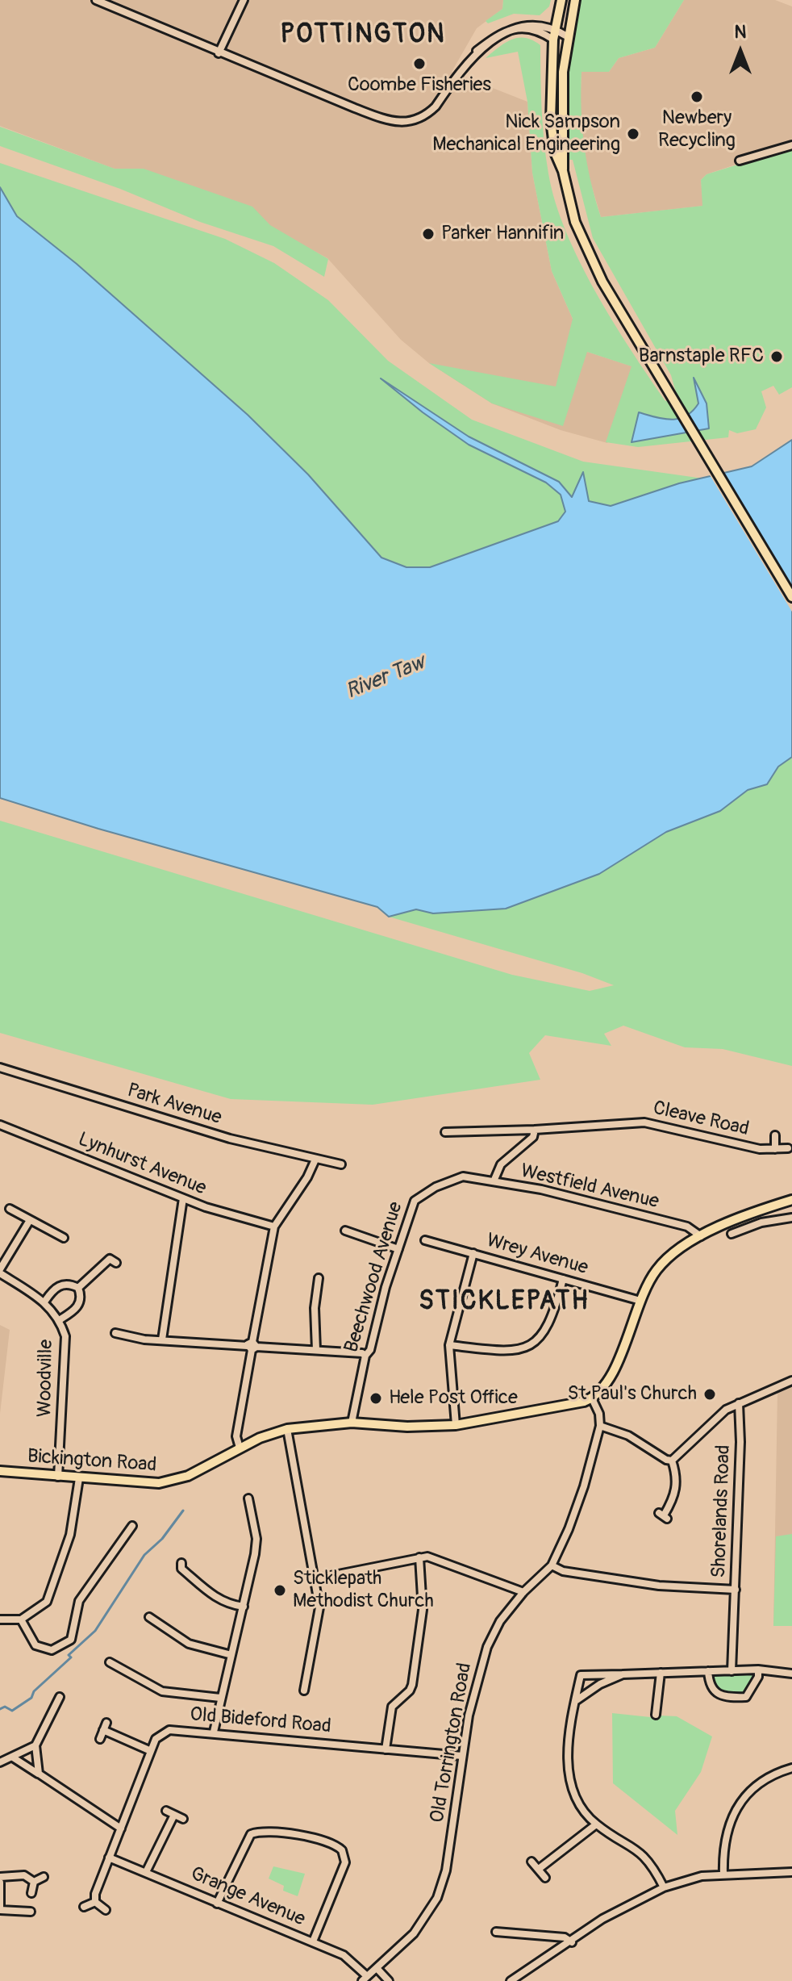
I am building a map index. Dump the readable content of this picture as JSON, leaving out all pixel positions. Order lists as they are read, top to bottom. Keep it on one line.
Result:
{"streets":{"main road":["Bickington Road"],"street":["Park Avenue","Cleave Road","Lynhurst Avenue","Westfield Avenue","Wrey Avenue","Beechwood Avenue","Woodville","Shorelands Road","Old Bideford Road","Old Torrington Road","Grange Avenue"]},"crossings":[["Westfield Avenue","Beechwood Avenue"],["Beechwood Avenue","Bickington Road"],["Woodville","Bickington Road"],["Shorelands Road","Old Torrington Road"],["Old Bideford Road","Old Torrington Road"],["Old Bideford Road","Grange Avenue"],["Old Torrington Road","Grange Avenue"]],"districts":["POTTINGTON","STICKLEPATH"],"water":["River Taw"],"places":["Coombe Fisheries","Newbery Recycling","Nick Sampson Mechanical Engineering","Parker Hannifin","Barnstaple RFC","St Paul's Church","Hele Post Office","Sticklepath Methodist Church"],"north":"top"}
